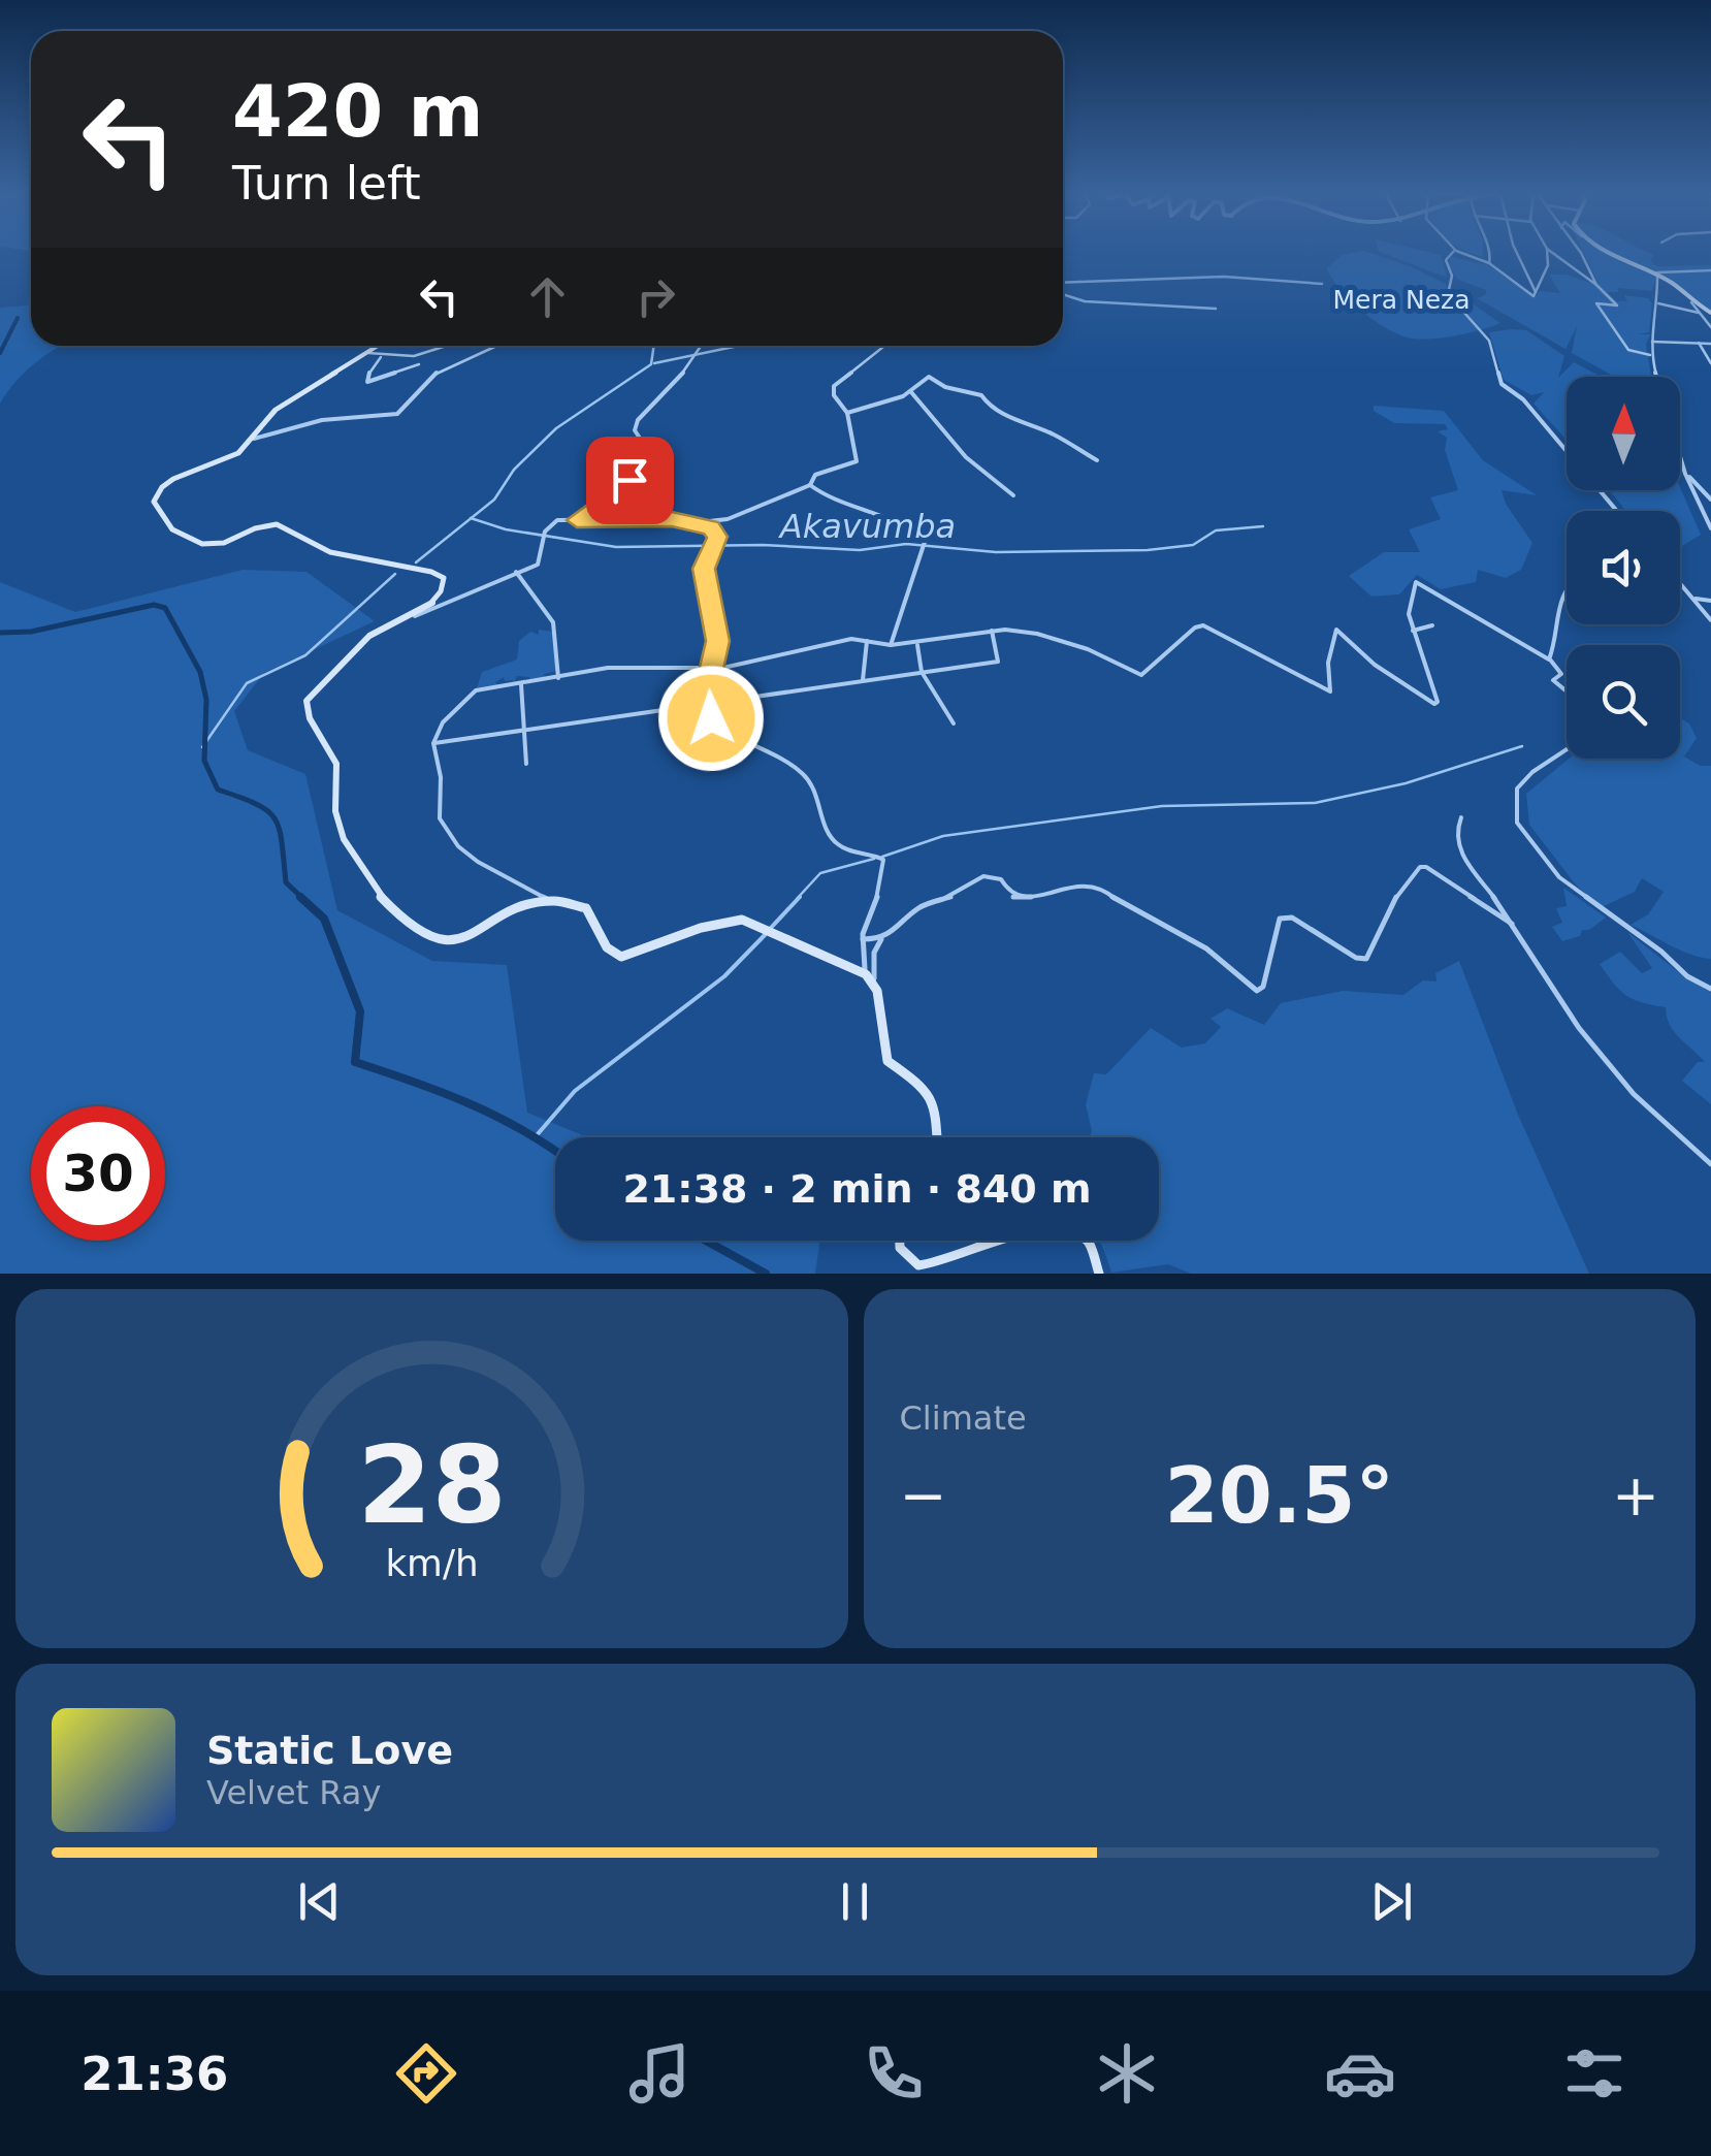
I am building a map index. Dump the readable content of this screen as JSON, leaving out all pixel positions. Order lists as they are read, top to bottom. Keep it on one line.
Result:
{"water":["Akavumba"],"parks":["Mera Neza"],"north":"top","page":{"turn":["420 m","Turn left"],"limit":"30","trip":"21:38 · 2 min · 840 m","tile":"Climate","heat":["−","20.5°","+"],"song":["Static Love","Velvet Ray"],"tabs":"21:36","gauge":["28","km/h"]}}
